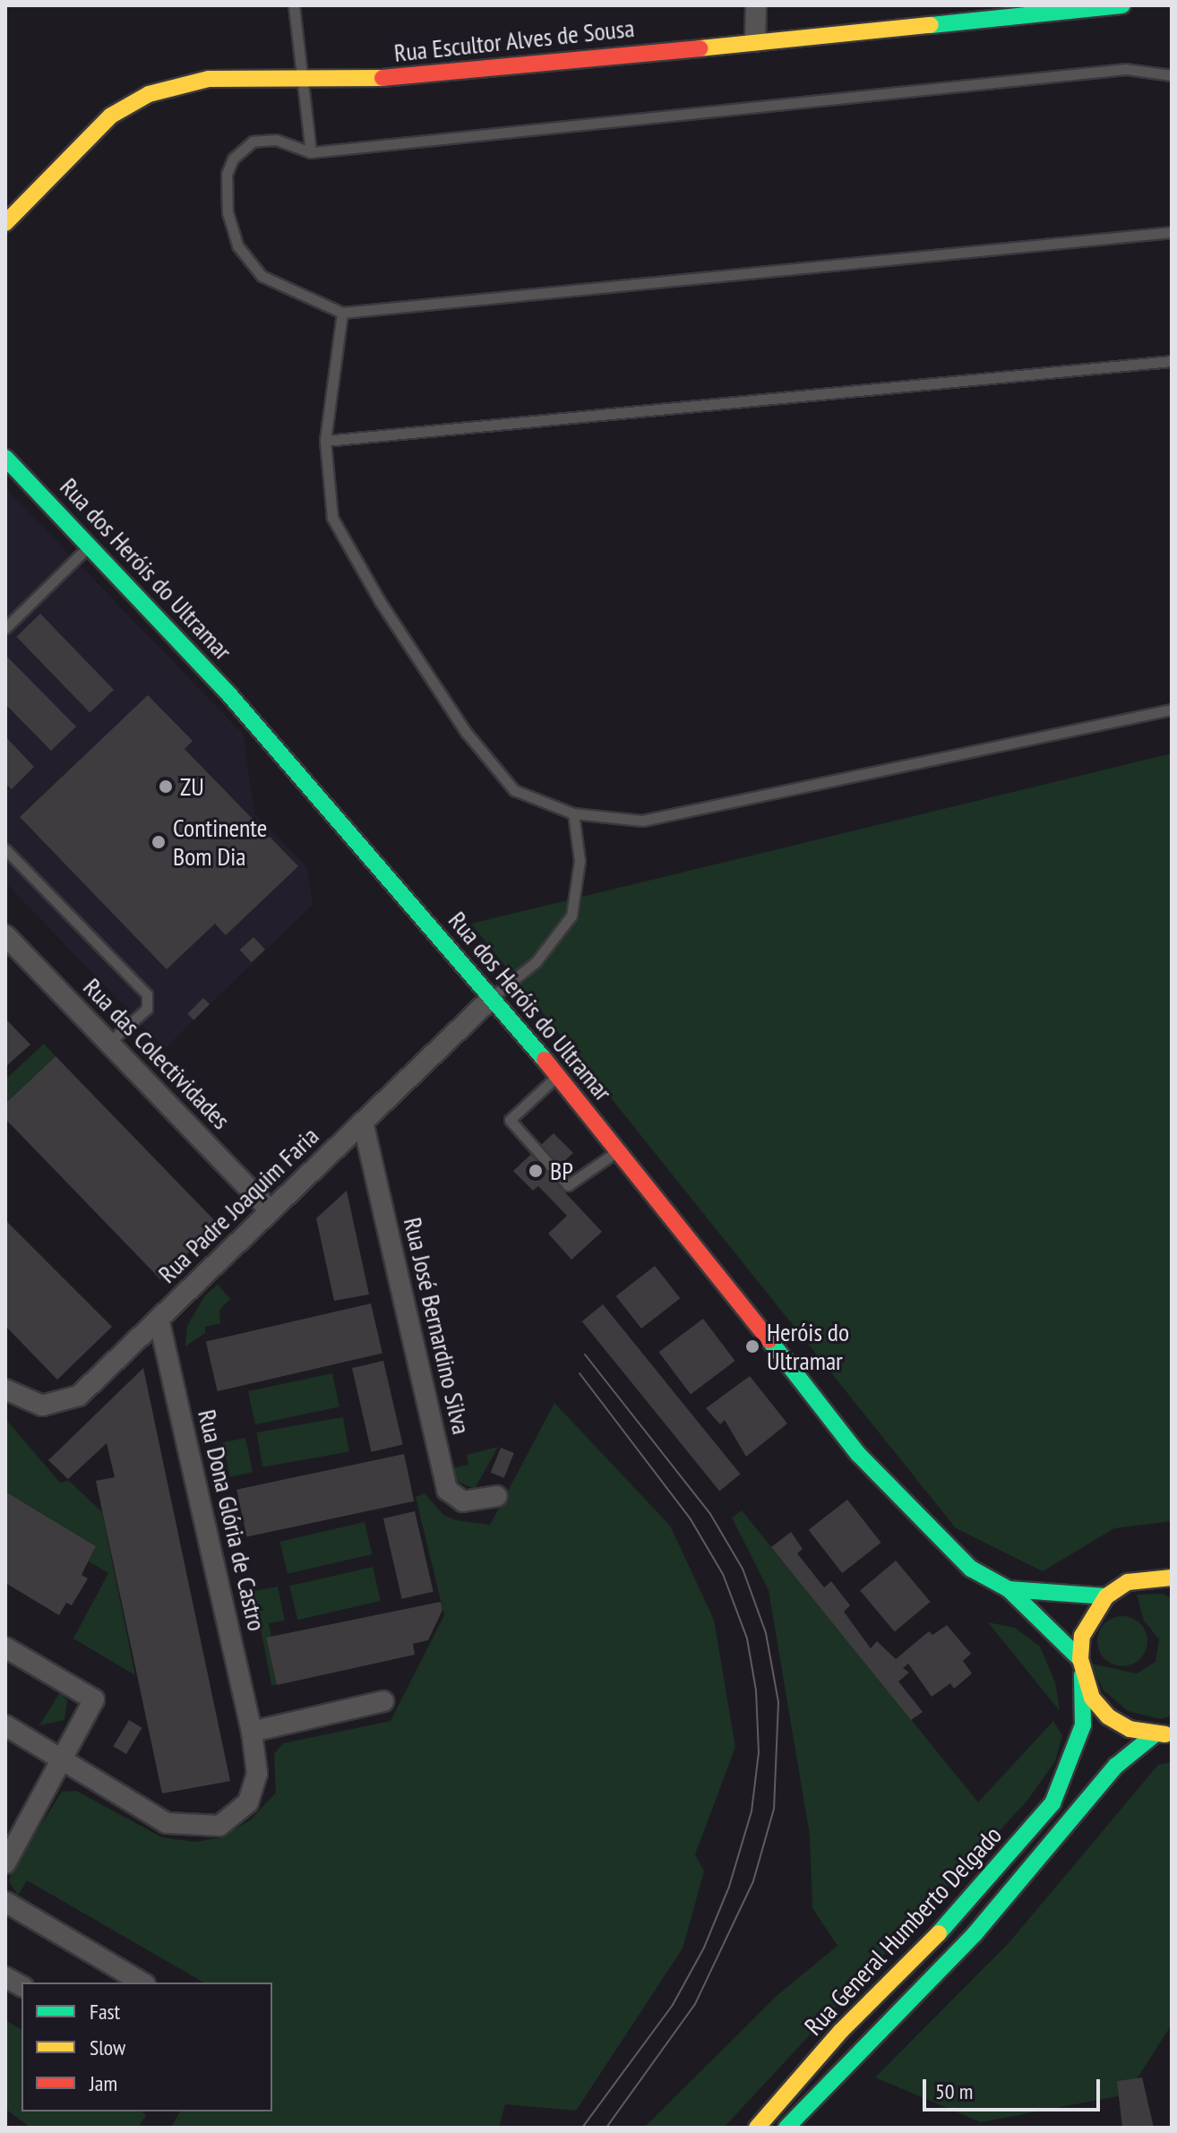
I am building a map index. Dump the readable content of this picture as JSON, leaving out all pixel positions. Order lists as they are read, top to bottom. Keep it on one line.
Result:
{"streets":{"main road":["Rua Escultor Alves de Sousa","Rua dos Heróis do Ultramar","Rua General Humberto Delgado"],"street":["Rua das Colectividades","Rua Padre Joaquim Faria","Rua José Bernardino Silva","Rua Dona Glória de Castro"]},"crossings":[["Rua dos Heróis do Ultramar","Rua Padre Joaquim Faria"],["Rua dos Heróis do Ultramar","Rua General Humberto Delgado"],["Rua das Colectividades","Rua Padre Joaquim Faria"],["Rua Padre Joaquim Faria","Rua José Bernardino Silva"],["Rua Padre Joaquim Faria","Rua Dona Glória de Castro"]],"places":["ZU","Continente Bom Dia","BP","Heróis do Ultramar"],"legend":["Fast","Slow","Jam"],"scale_bar":"50 m"}
